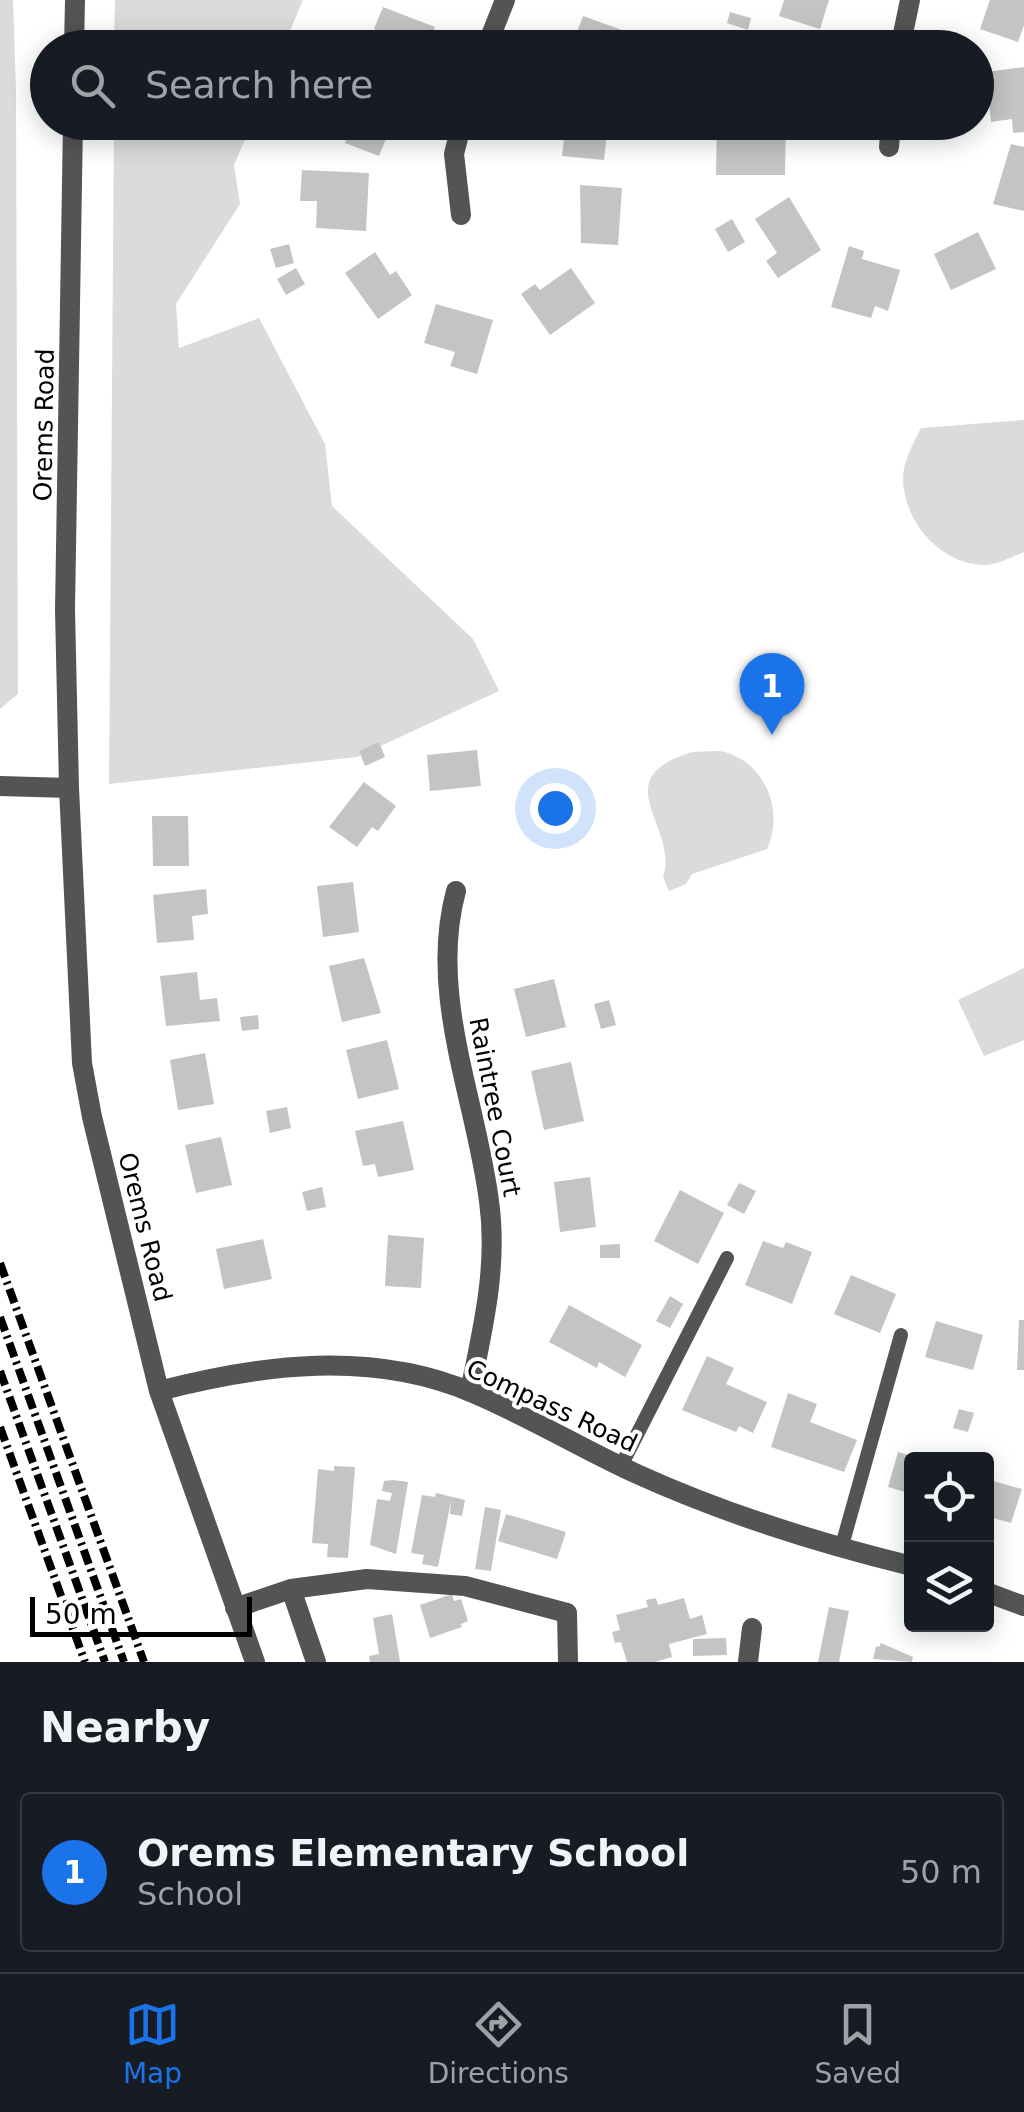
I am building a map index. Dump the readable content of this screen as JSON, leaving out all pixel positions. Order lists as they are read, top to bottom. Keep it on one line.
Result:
{"streets":{"street":["Orems Road","Raintree Court","Compass Road"]},"crossings":[["Orems Road","Compass Road"],["Raintree Court","Compass Road"]],"scale_bar":"50 m","page":{"search":"Search here","pins":"1","scale":"50 m","heading":"Nearby","list":[{"mark":"1","name":"Orems Elementary School","note":"School","value":"50 m"}],"nav":["Map","Directions","Saved"]}}
